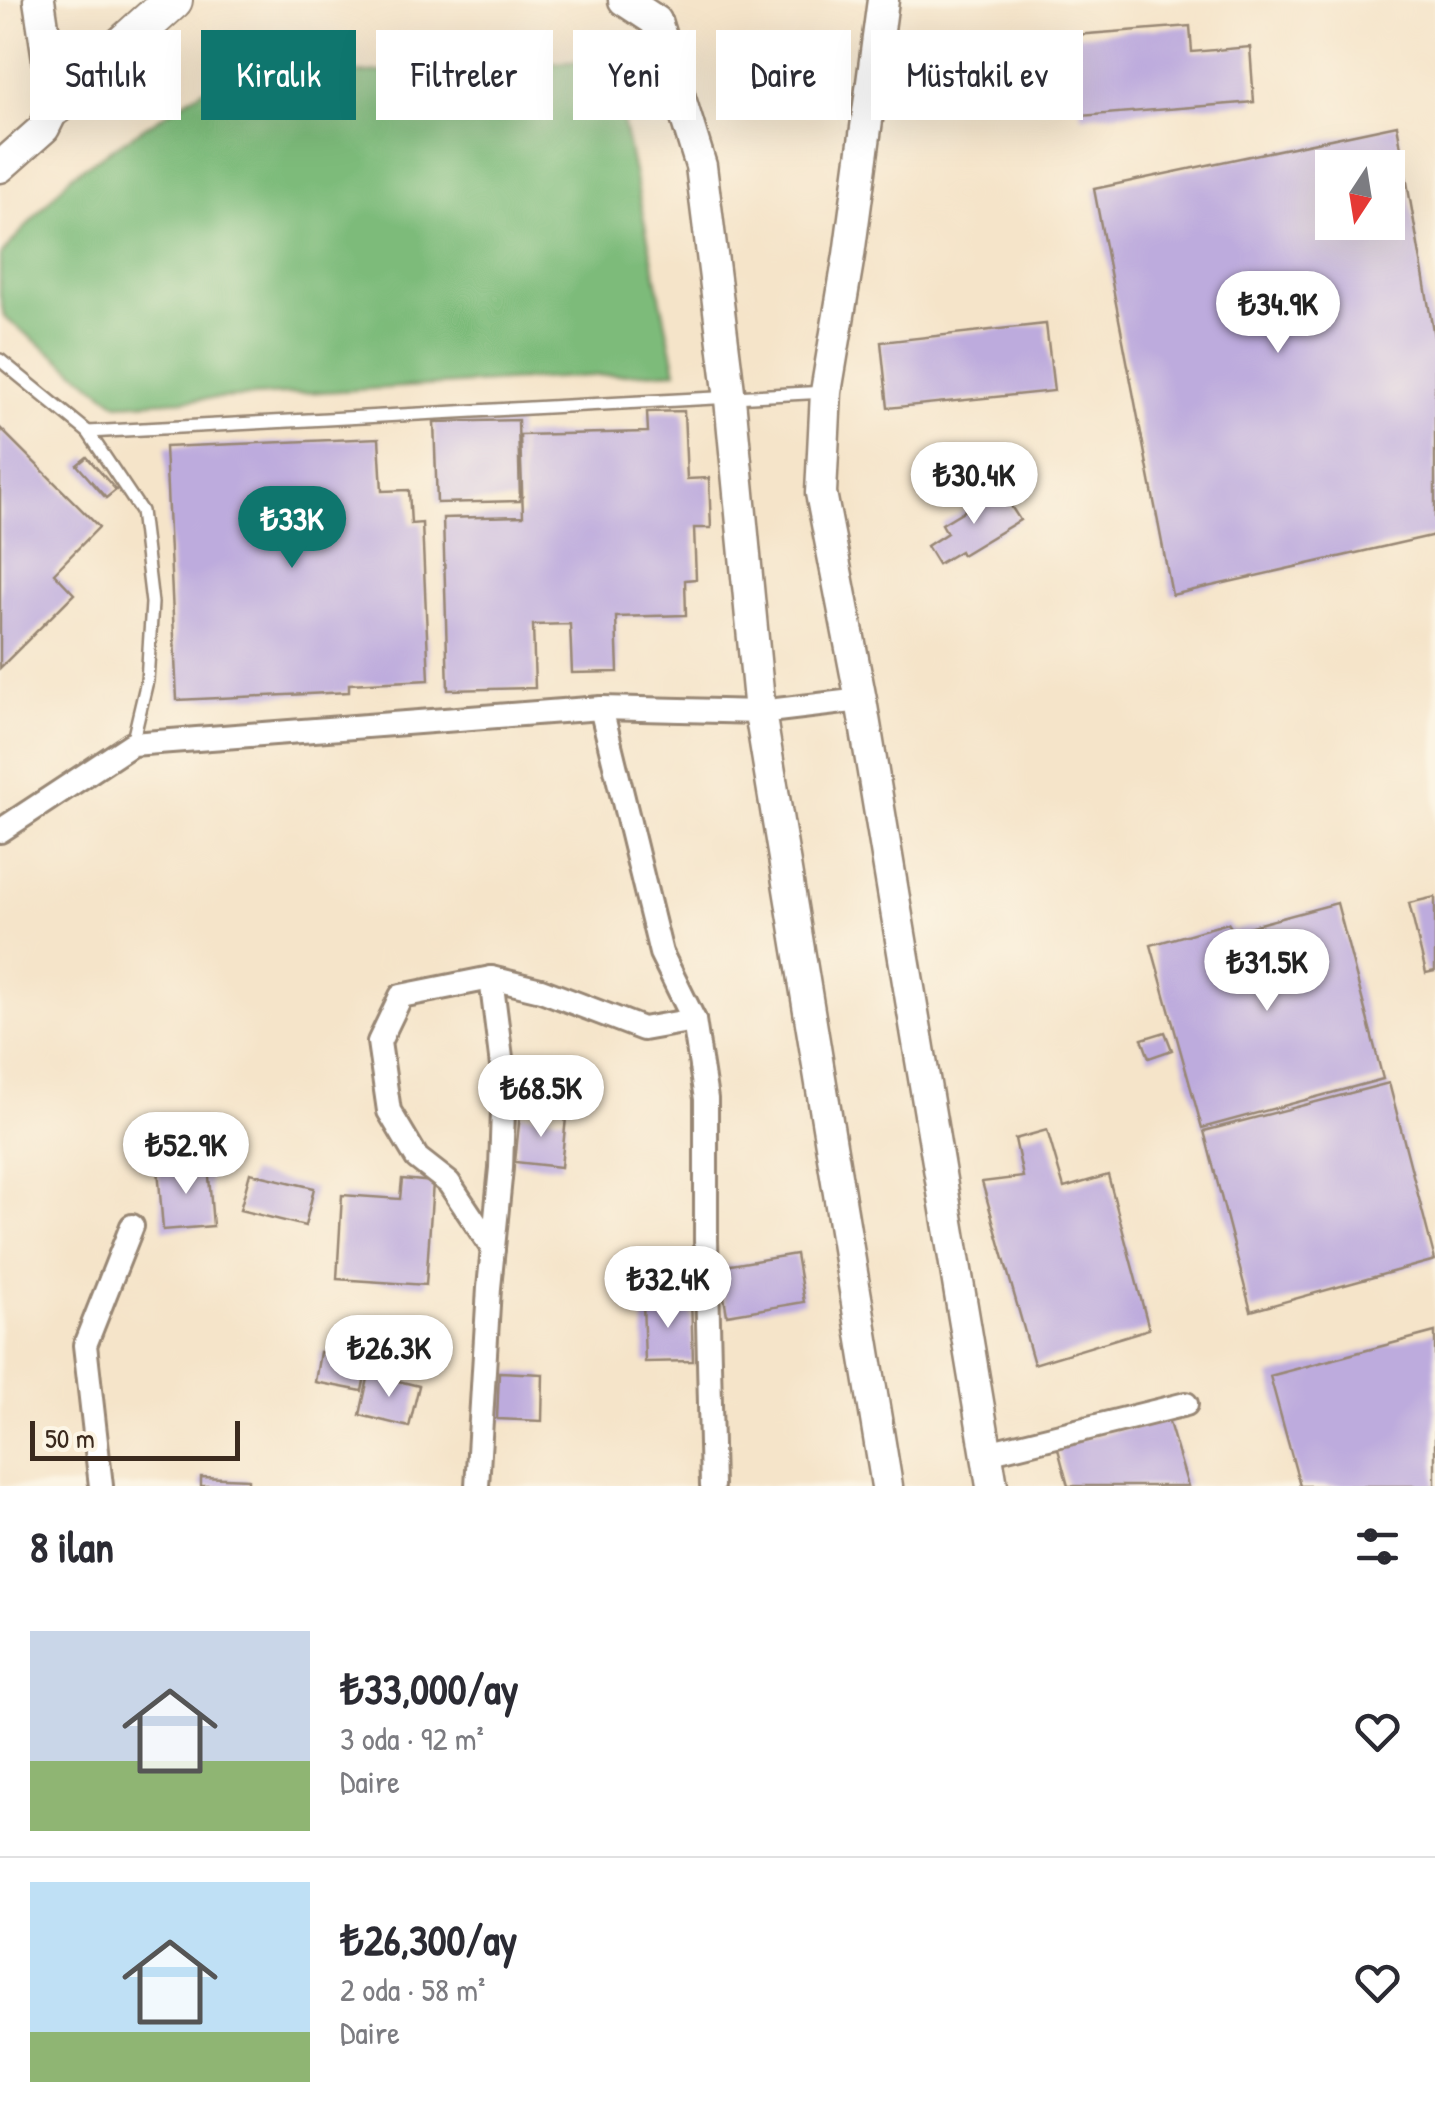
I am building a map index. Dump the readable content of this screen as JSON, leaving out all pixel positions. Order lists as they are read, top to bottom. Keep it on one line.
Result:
{"scale_bar":"50 m","north":"bottom","page":{"chip":["Satılık","Kiralık","Filtreler","Yeni","Daire","Müstakil ev"],"price":["₺34.9K","₺30.4K","₺33K","₺31.5K","₺68.5K","₺52.9K","₺32.4K","₺26.3K"],"scale":"50 m","heading":"8 ilan","list":[{"name":"₺33,000/ay","note":"3 oda · 92 m² · Daire"},{"name":"₺26,300/ay","note":"2 oda · 58 m² · Daire"}]}}
